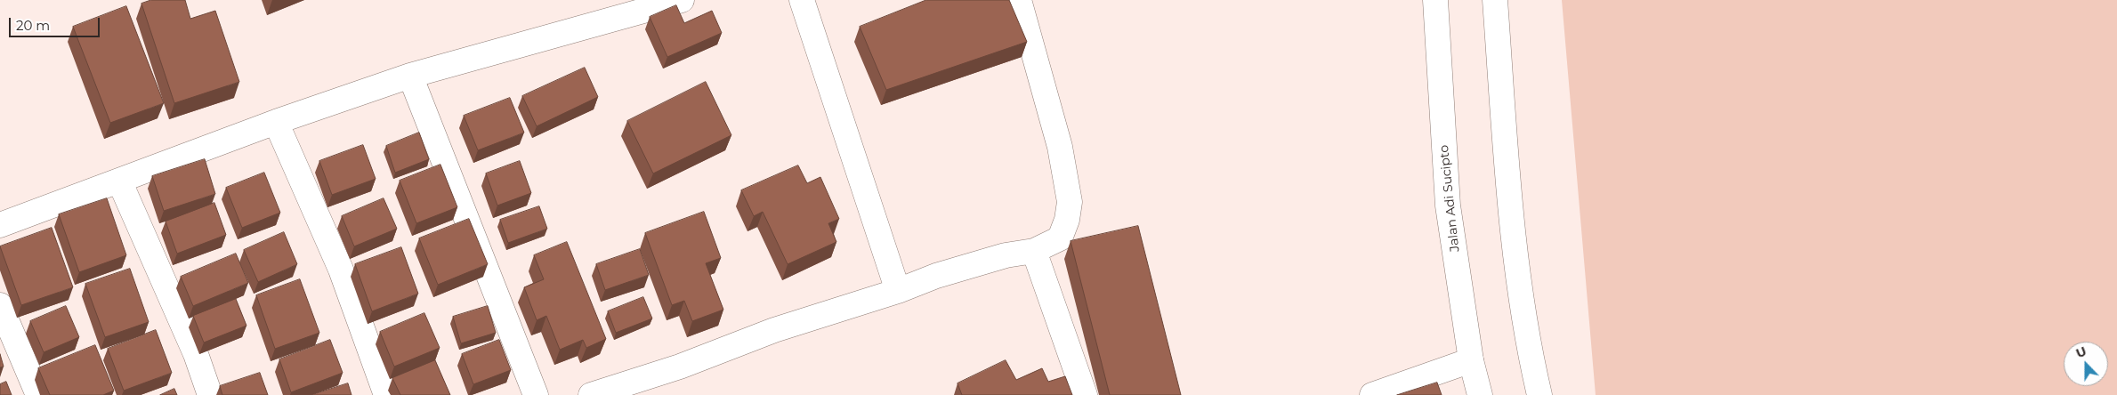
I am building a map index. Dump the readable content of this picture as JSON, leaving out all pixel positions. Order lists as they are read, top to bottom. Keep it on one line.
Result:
{"streets":{"main road":["Jalan Adi Sucipto"]},"scale_bar":"20 m","north":"top"}
